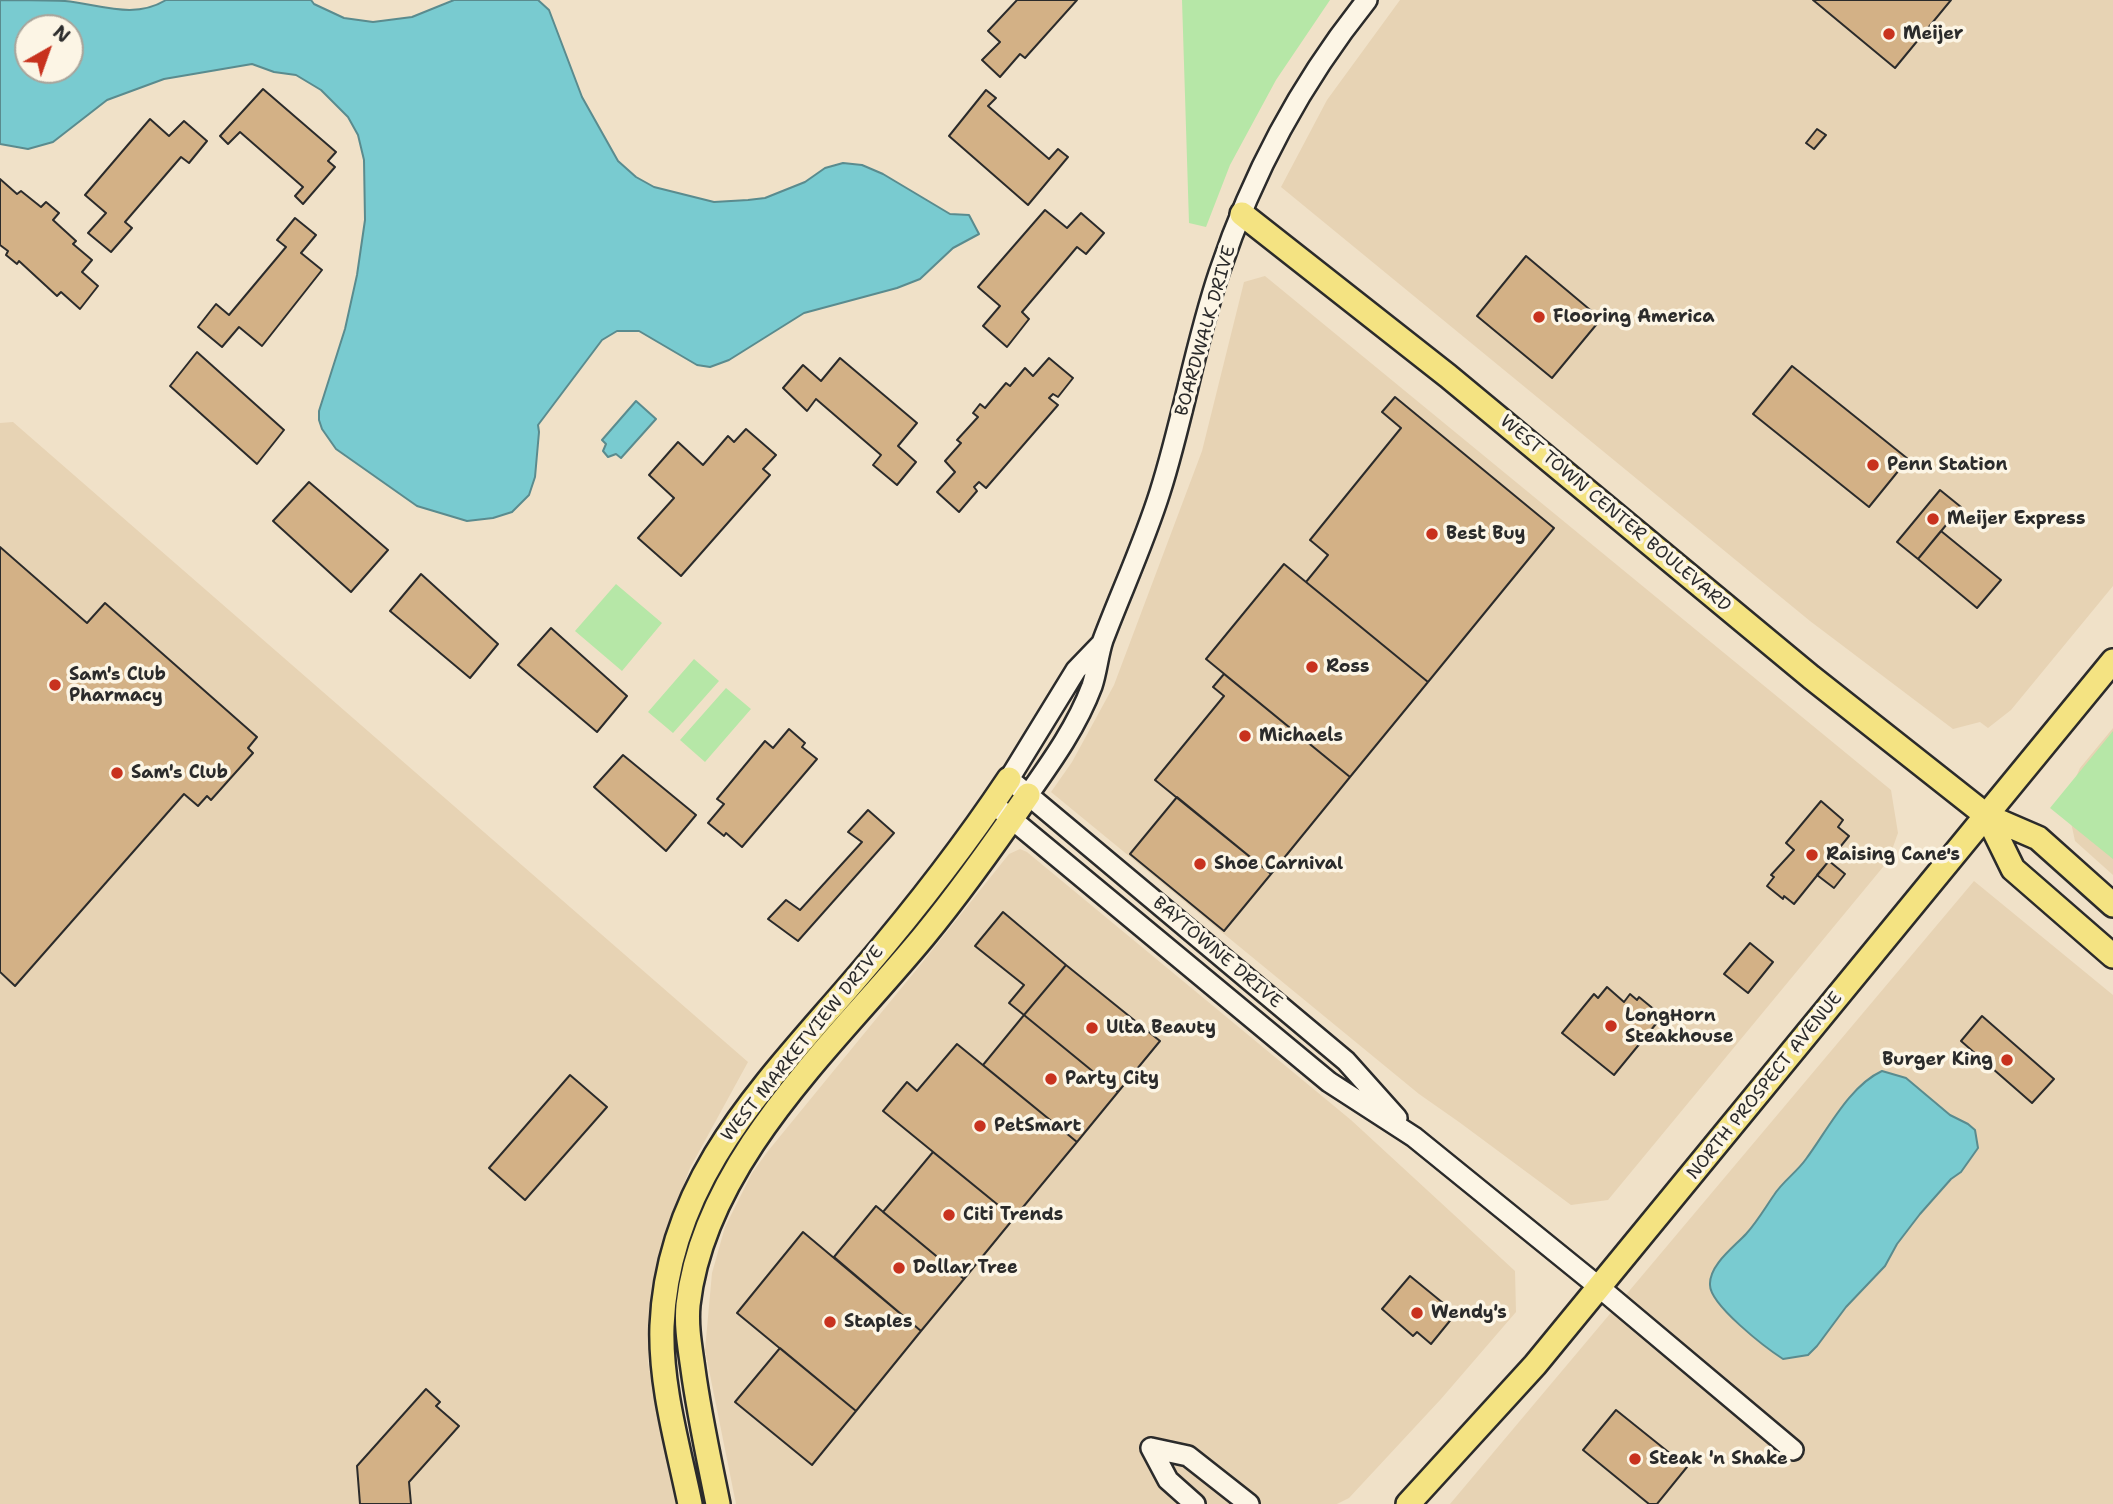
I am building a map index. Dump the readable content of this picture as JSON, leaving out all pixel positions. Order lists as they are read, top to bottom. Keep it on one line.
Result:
{"streets":{"main road":["WEST TOWN CENTER BOULEVARD","WEST MARKETVIEW DRIVE","NORTH PROSPECT AVENUE"],"street":["BOARDWALK DRIVE","BAYTOWNE DRIVE"]},"crossings":[["BOARDWALK DRIVE","WEST TOWN CENTER BOULEVARD"],["BOARDWALK DRIVE","BAYTOWNE DRIVE"],["BOARDWALK DRIVE","WEST MARKETVIEW DRIVE"],["WEST TOWN CENTER BOULEVARD","NORTH PROSPECT AVENUE"],["BAYTOWNE DRIVE","WEST MARKETVIEW DRIVE"],["BAYTOWNE DRIVE","NORTH PROSPECT AVENUE"]],"places":["Meijer","Flooring America","Penn Station","Meijer Express","Best Buy","Ross","Sam's Club Pharmacy","Michaels","Sam's Club","Raising Cane's","Shoe Carnival","LongHorn Steakhouse","Ulta Beauty","Burger King","Party City","PetSmart","Citi Trends","Dollar Tree","Wendy's","Staples","Steak 'n Shake"],"north":"top right"}
